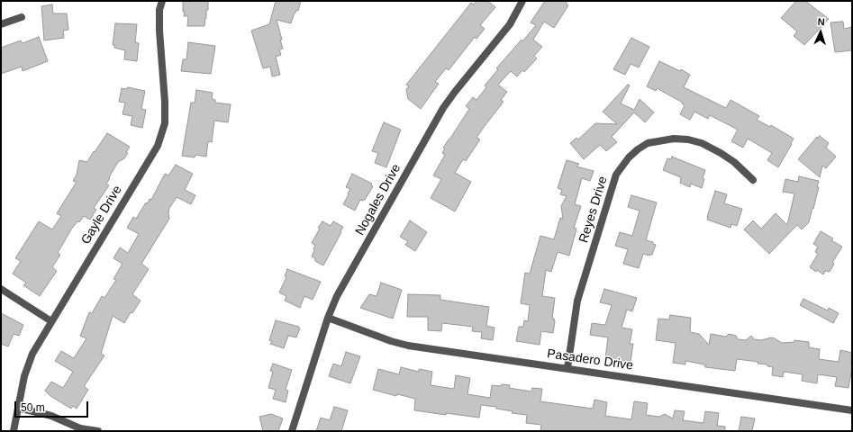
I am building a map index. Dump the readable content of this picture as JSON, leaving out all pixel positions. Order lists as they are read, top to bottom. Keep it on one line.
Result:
{"streets":{"street":["Nogales Drive","Reyes Drive","Gayle Drive","Pasadero Drive"]},"crossings":[["Nogales Drive","Pasadero Drive"],["Reyes Drive","Pasadero Drive"]],"scale_bar":"50 m","north":"top"}
